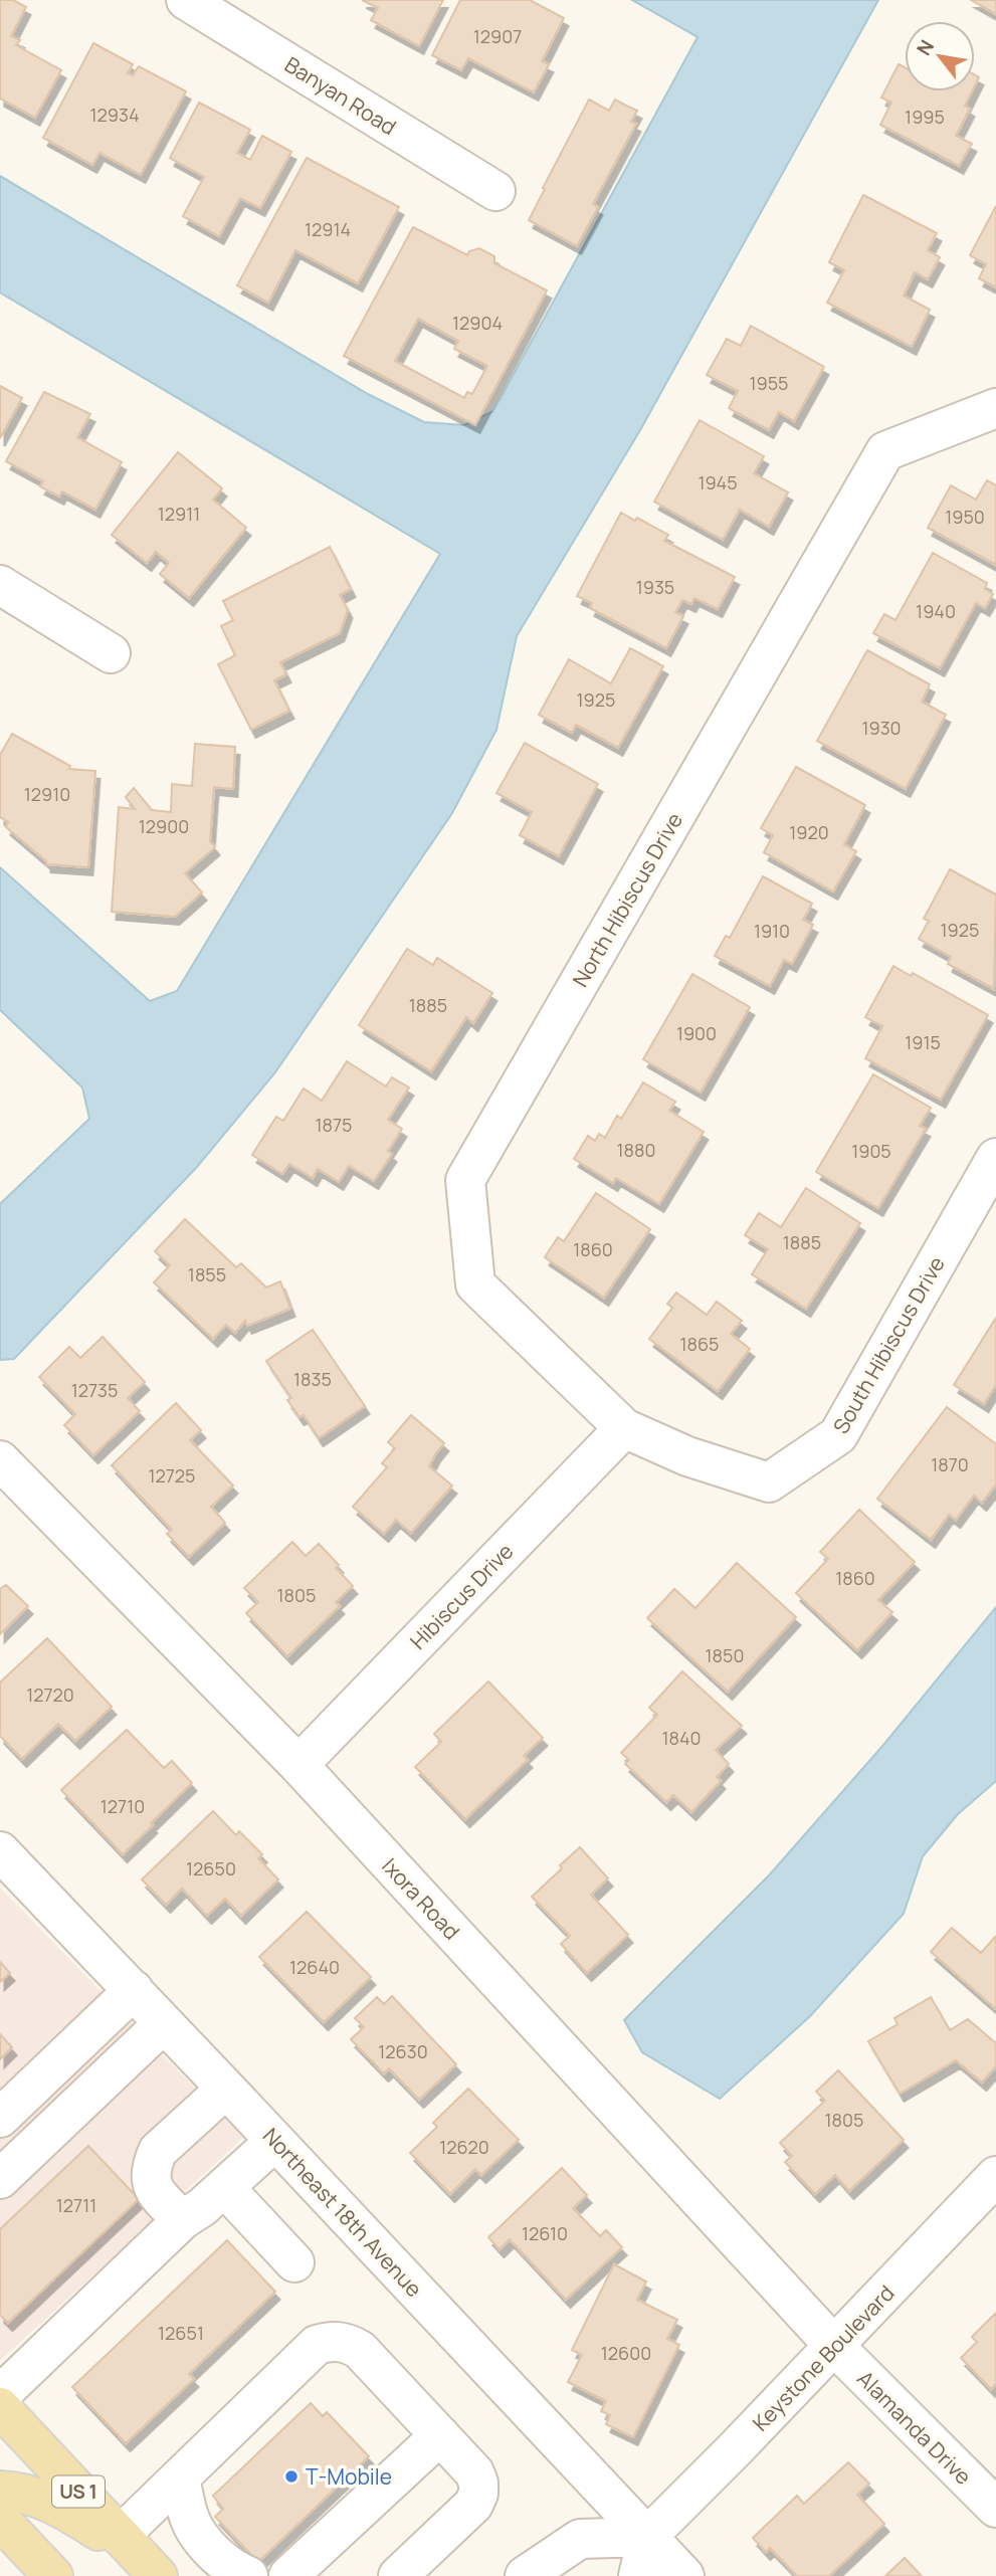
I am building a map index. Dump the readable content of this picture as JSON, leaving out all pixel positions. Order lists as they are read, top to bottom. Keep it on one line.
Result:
{"streets":{"main road":["US 1"],"street":["Banyan Road","North Hibiscus Drive","South Hibiscus Drive","Hibiscus Drive","Ixora Road","Northeast 18th Avenue","Keystone Boulevard","Alamanda Drive"]},"crossings":[["North Hibiscus Drive","South Hibiscus Drive"],["North Hibiscus Drive","Hibiscus Drive"],["South Hibiscus Drive","Hibiscus Drive"],["Hibiscus Drive","Ixora Road"],["Ixora Road","Keystone Boulevard"],["Ixora Road","Alamanda Drive"],["Northeast 18th Avenue","Keystone Boulevard"],["Keystone Boulevard","Alamanda Drive"]],"places":["T-Mobile"],"house_numbers":["12907","12934","1995","12914","12904","1955","1945","12911","1950","1935","1940","1925","1930","12910","12900","1920","1925","1910","1885","1900","1915","1875","1880","1905","1885","1860","1855","1865","1835","12735","1870","12725","1860","1805","1850","12720","1840","12710","12650","12640","12630","1805","12620","12711","12610","12651","12600"],"north":"top left"}
